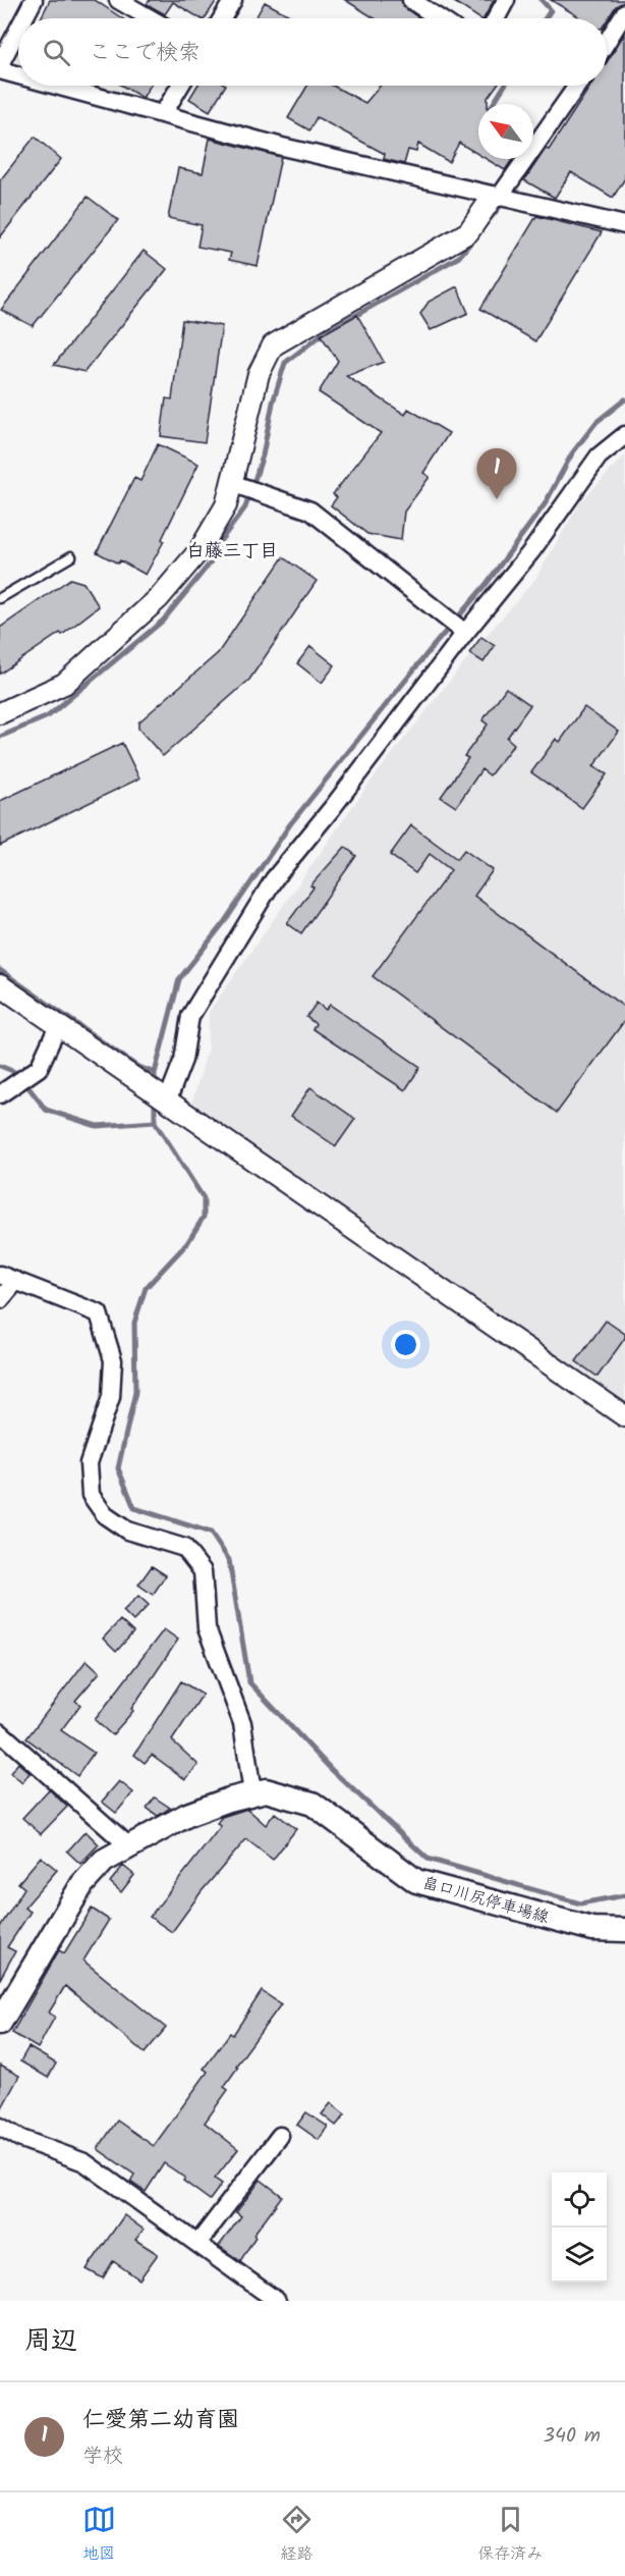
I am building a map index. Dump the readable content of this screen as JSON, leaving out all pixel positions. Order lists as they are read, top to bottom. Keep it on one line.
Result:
{"streets":{"main road":["畠口川尻停車場線"]},"districts":["白藤三丁目"],"north":"top left","page":{"search":"ここで検索","pins":"1","heading":"周辺","list":[{"mark":"1","name":"仁愛第二幼育園","note":"学校","value":"340 m"}],"nav":["地図","経路","保存済み"]}}
